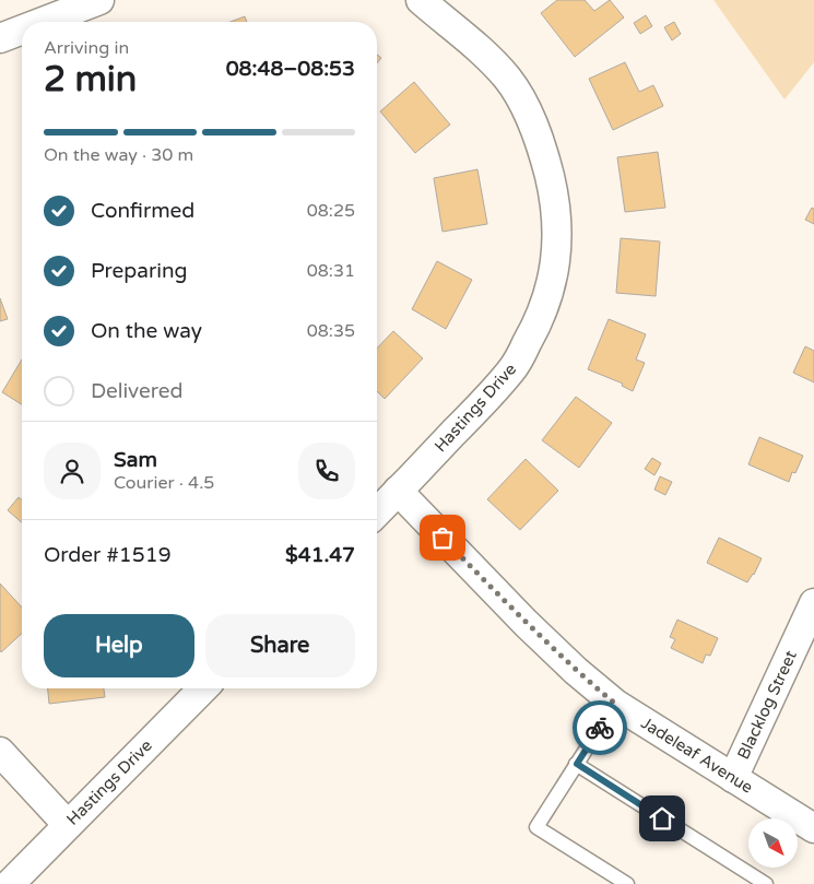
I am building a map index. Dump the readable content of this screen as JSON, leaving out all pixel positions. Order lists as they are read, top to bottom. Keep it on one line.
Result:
{"streets":{"street":["Hastings Drive","Blacklog Street","Jadeleaf Avenue"]},"crossings":[["Hastings Drive","Jadeleaf Avenue"],["Blacklog Street","Jadeleaf Avenue"]],"north":"bottom right","page":{"heading":["2 min","Arriving in","08:48–08:53"],"panel":["Sam","Courier · 4.5","Order #1519","$41.47"],"bar":"On the way · 30 m","list":[["Confirmed","08:25"],["Preparing","08:31"],["On the way","08:35"],"Delivered"],"buttons":["Help","Share"]}}
